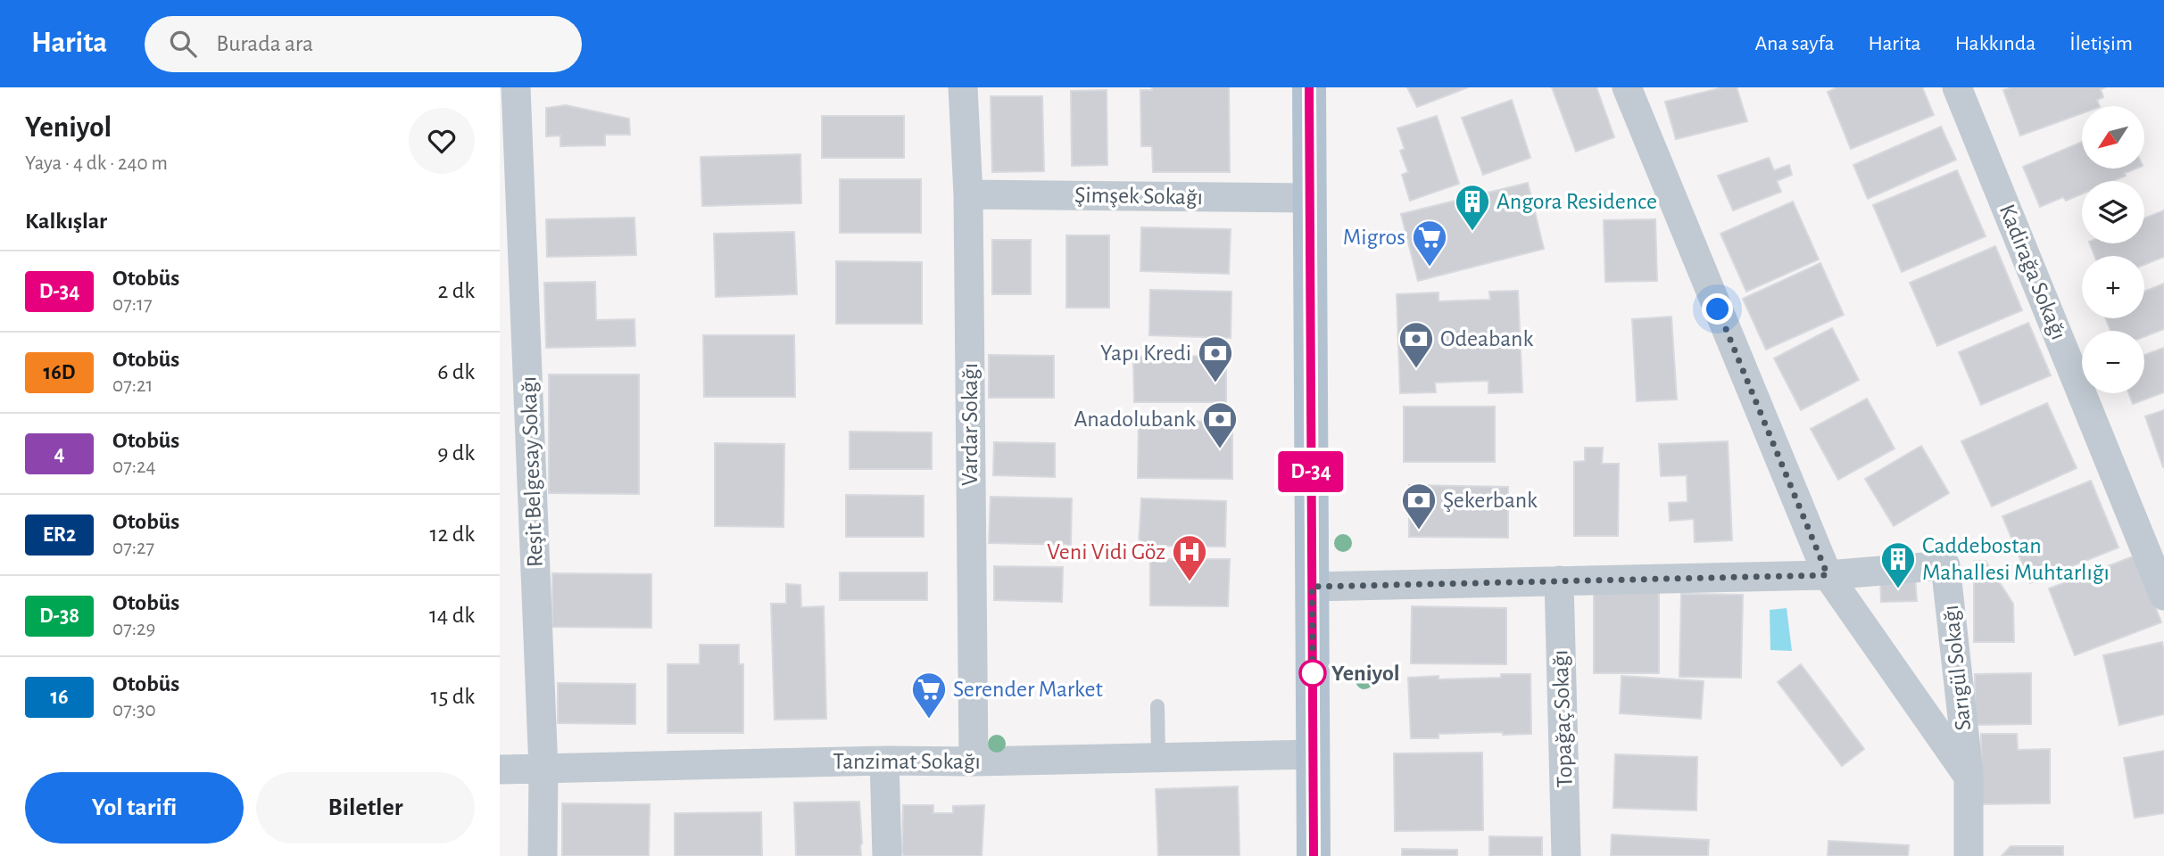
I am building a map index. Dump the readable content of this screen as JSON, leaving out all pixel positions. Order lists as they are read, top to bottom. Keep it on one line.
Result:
{"streets":{"street":["Şimşek Sokağı","Kadirağa Sokağı","Vardar Sokağı","Reşit Belgesay Sokağı","Sarıgül Sokağı","Topağaç Sokağı","Tanzimat Sokağı"]},"crossings":[["Şimşek Sokağı","Vardar Sokağı"],["Vardar Sokağı","Tanzimat Sokağı"],["Reşit Belgesay Sokağı","Tanzimat Sokağı"]],"places":{"building":["Angora Residence","Caddebostan Mahallesi Muhtarlığı"],"supermarket":["Migros","Serender Market"],"bank":["Odeabank","Yapı Kredi","Anadolubank","Şekerbank"],"hospital":["Veni Vidi Göz"],"other":["Yeniyol"]},"lines":["bus line D-34"],"north":"bottom left","page":{"header":"Harita","search":"Burada ara","nav":["Ana sayfa","Harita","Hakkında","İletişim"],"heading":[["Yeniyol","Yaya · 4 dk · 240 m"],"Kalkışlar"],"on_map":"D-34","map_buttons":["+","−"],"list":[{"mark":"D-34","name":"Otobüs","note":"07:17","value":"2 dk"},{"mark":"16D","name":"Otobüs","note":"07:21","value":"6 dk"},{"mark":"4","name":"Otobüs","note":"07:24","value":"9 dk"},{"mark":"ER2","name":"Otobüs","note":"07:27","value":"12 dk"},{"mark":"D-38","name":"Otobüs","note":"07:29","value":"14 dk"},{"mark":"16","name":"Otobüs","note":"07:30","value":"15 dk"}],"buttons":["Yol tarifi","Biletler"]}}
